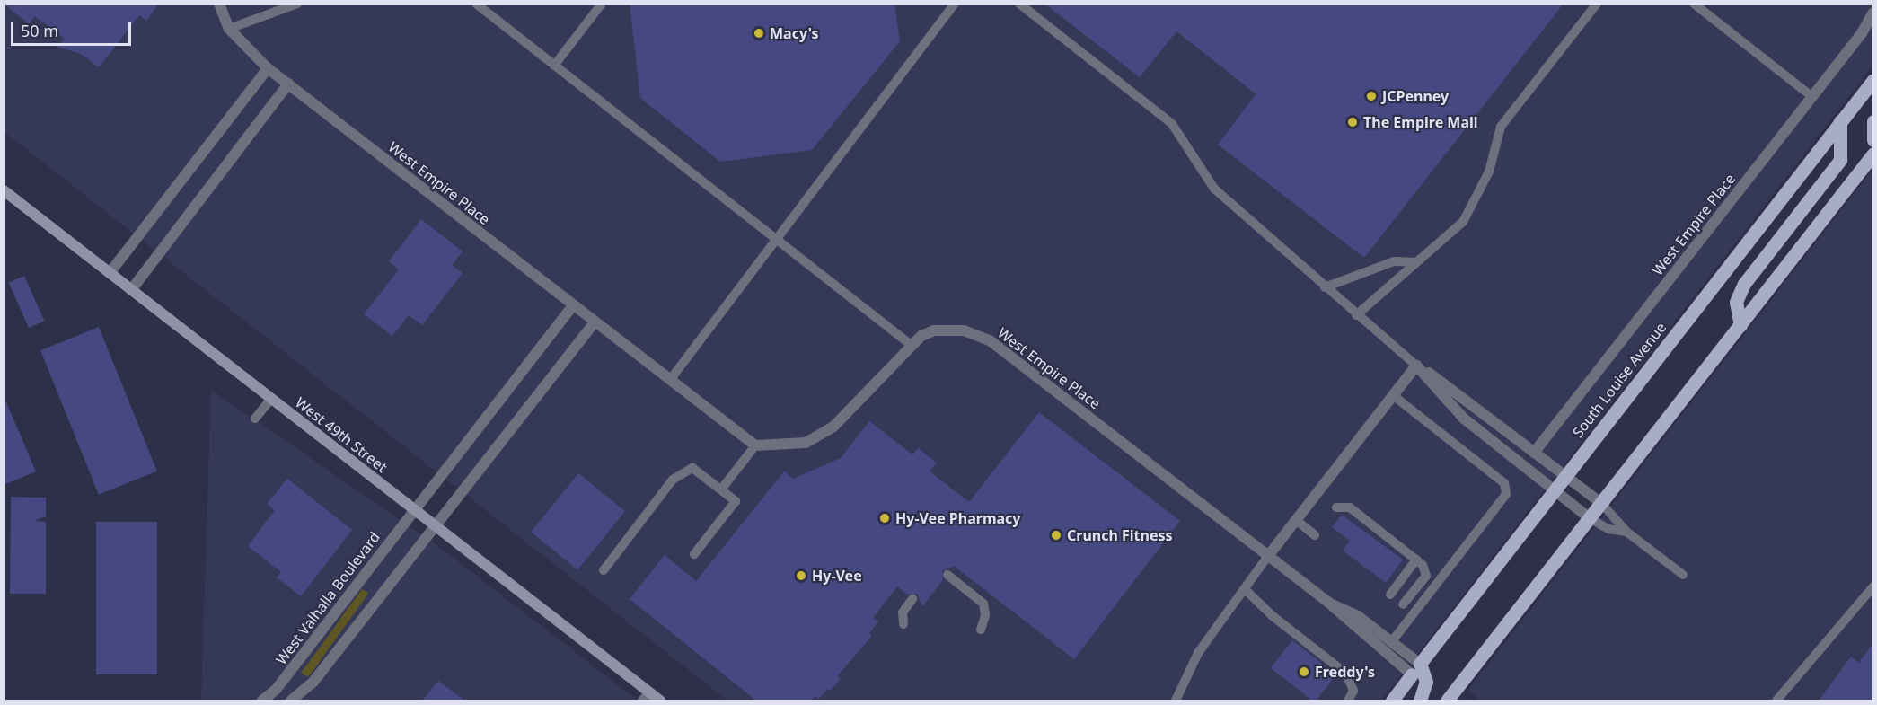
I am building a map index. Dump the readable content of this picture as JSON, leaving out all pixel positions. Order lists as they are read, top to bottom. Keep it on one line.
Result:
{"streets":{"main road":["South Louise Avenue","West 49th Street"],"street":["West Empire Place","West Valhalla Boulevard"]},"crossings":[["West Empire Place","South Louise Avenue"],["West 49th Street","West Valhalla Boulevard"]],"places":["Macy's","JCPenney","The Empire Mall","Hy-Vee Pharmacy","Crunch Fitness","Hy-Vee","Freddy's"],"scale_bar":"50 m"}
